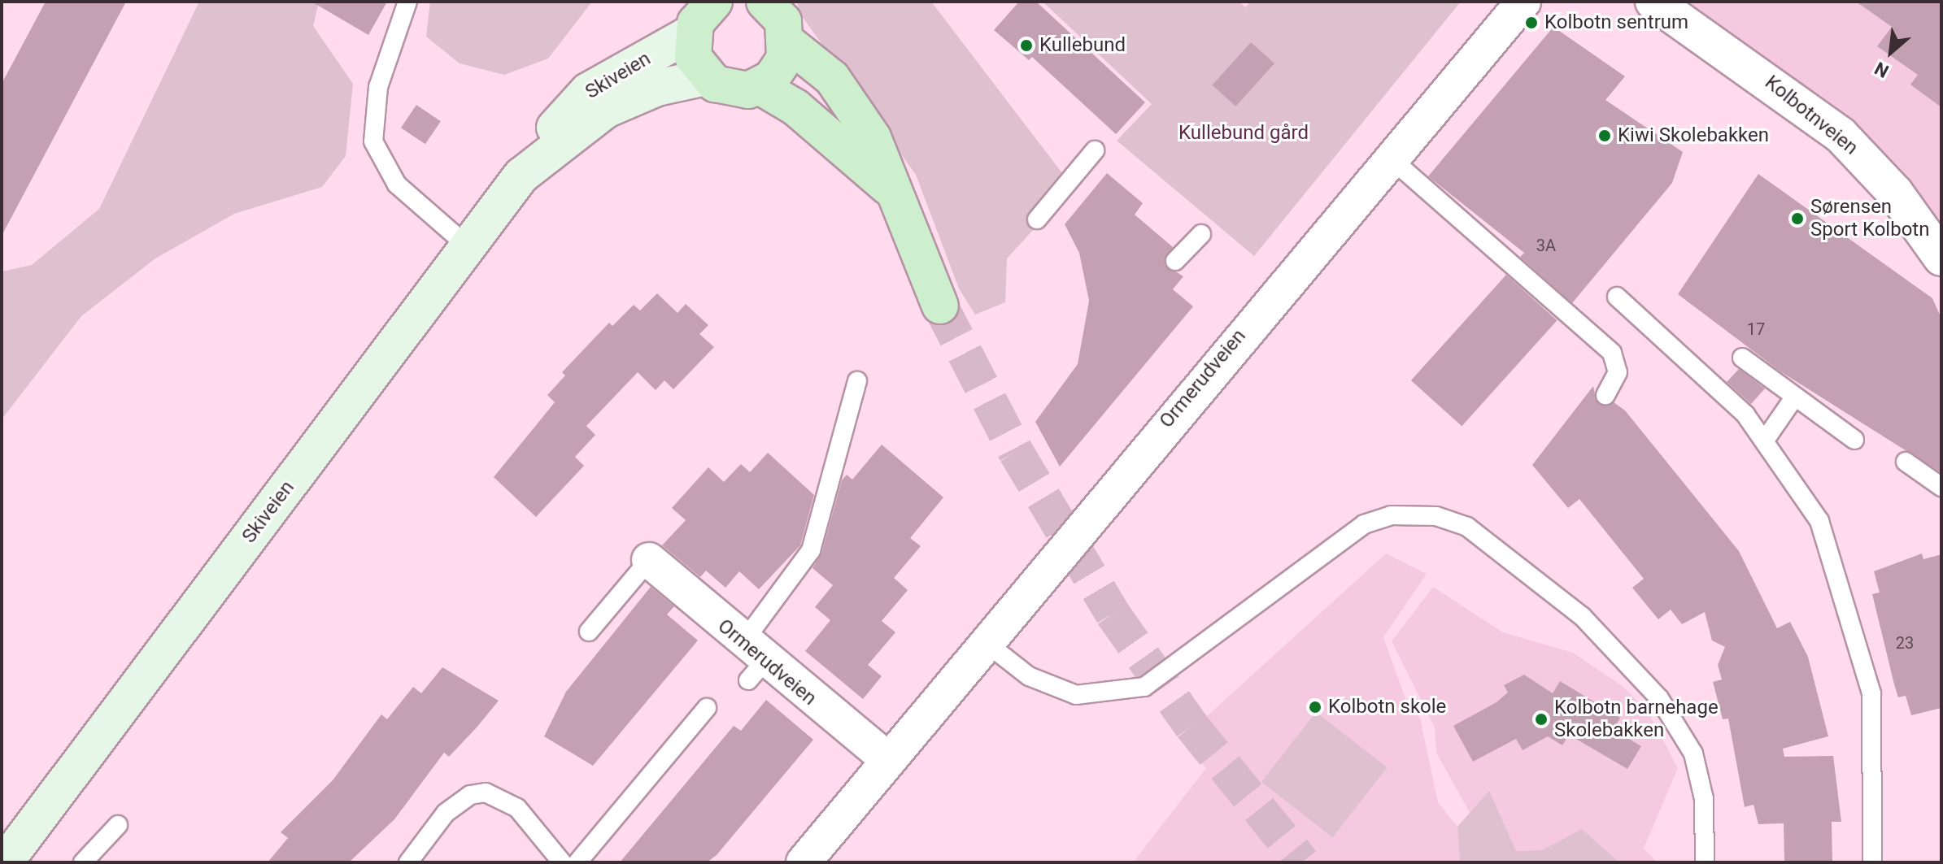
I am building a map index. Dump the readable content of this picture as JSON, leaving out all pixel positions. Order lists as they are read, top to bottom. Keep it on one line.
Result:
{"streets":{"main road":["Skiveien"],"street":["Kolbotnveien","Ormerudveien"]},"parks":["Kullebund gård"],"places":["Kolbotn sentrum","Kullebund","Kiwi Skolebakken","Sørensen Sport Kolbotn","Kolbotn skole","Kolbotn barnehage Skolebakken"],"house_numbers":["3A","17","23"],"north":"bottom left"}
